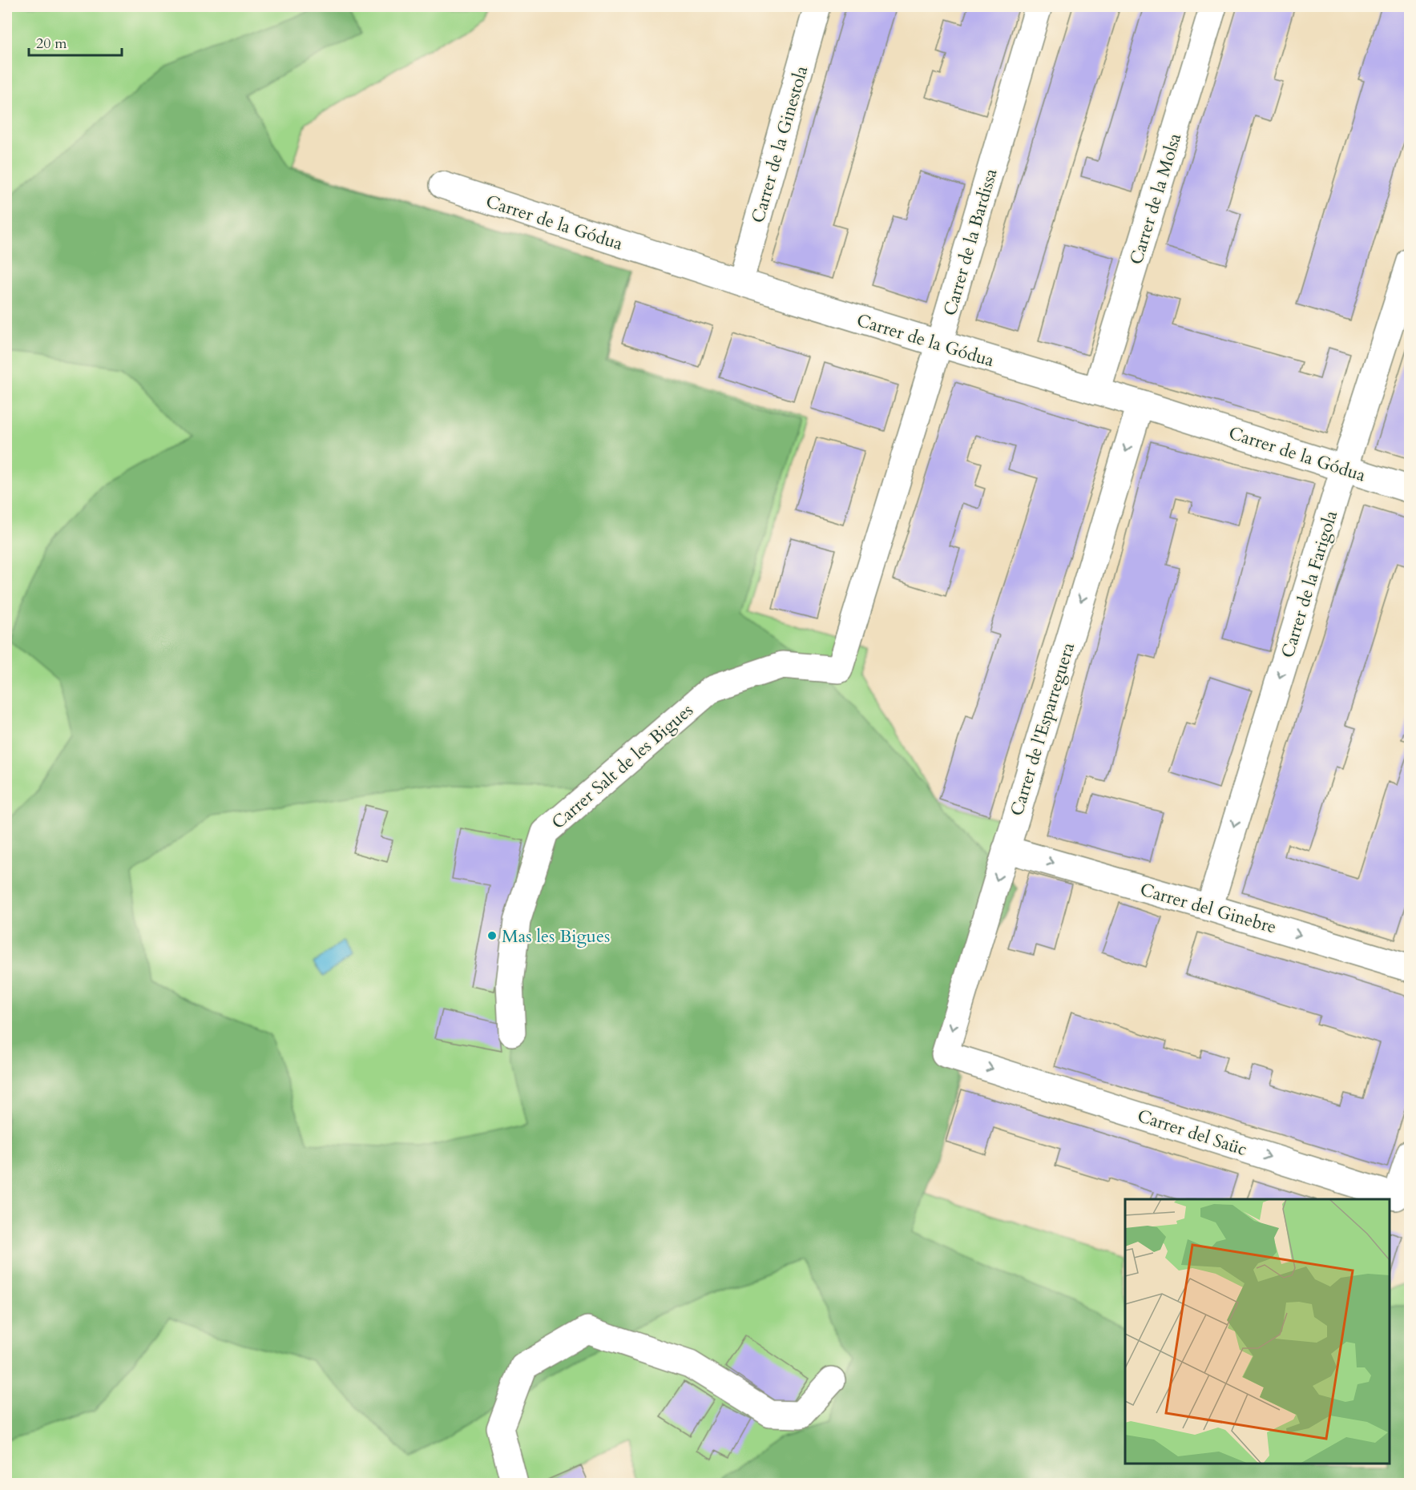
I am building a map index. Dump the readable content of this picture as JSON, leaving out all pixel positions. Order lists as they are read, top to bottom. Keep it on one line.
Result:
{"streets":{"street":["Carrer de la Ginestola","Carrer de la Molsa","Carrer de la Gódua","Carrer de la Bardissa","Carrer de la Farigola","Carrer de l'Esparreguera","Carrer Salt de les Bigues","Carrer del Ginebre","Carrer del Saüc"]},"crossings":[["Carrer de la Ginestola","Carrer de la Gódua"],["Carrer de la Molsa","Carrer de la Gódua"],["Carrer de la Gódua","Carrer de la Bardissa"],["Carrer de la Gódua","Carrer de la Farigola"],["Carrer de la Gódua","Carrer de l'Esparreguera"],["Carrer de la Bardissa","Carrer Salt de les Bigues"],["Carrer de la Farigola","Carrer del Ginebre"],["Carrer de l'Esparreguera","Carrer del Ginebre"],["Carrer de l'Esparreguera","Carrer del Saüc"]],"one_way":["Carrer de la Farigola","Carrer de l'Esparreguera","Carrer del Ginebre","Carrer del Saüc"],"places":["Mas les Bigues"],"scale_bar":"20 m"}
